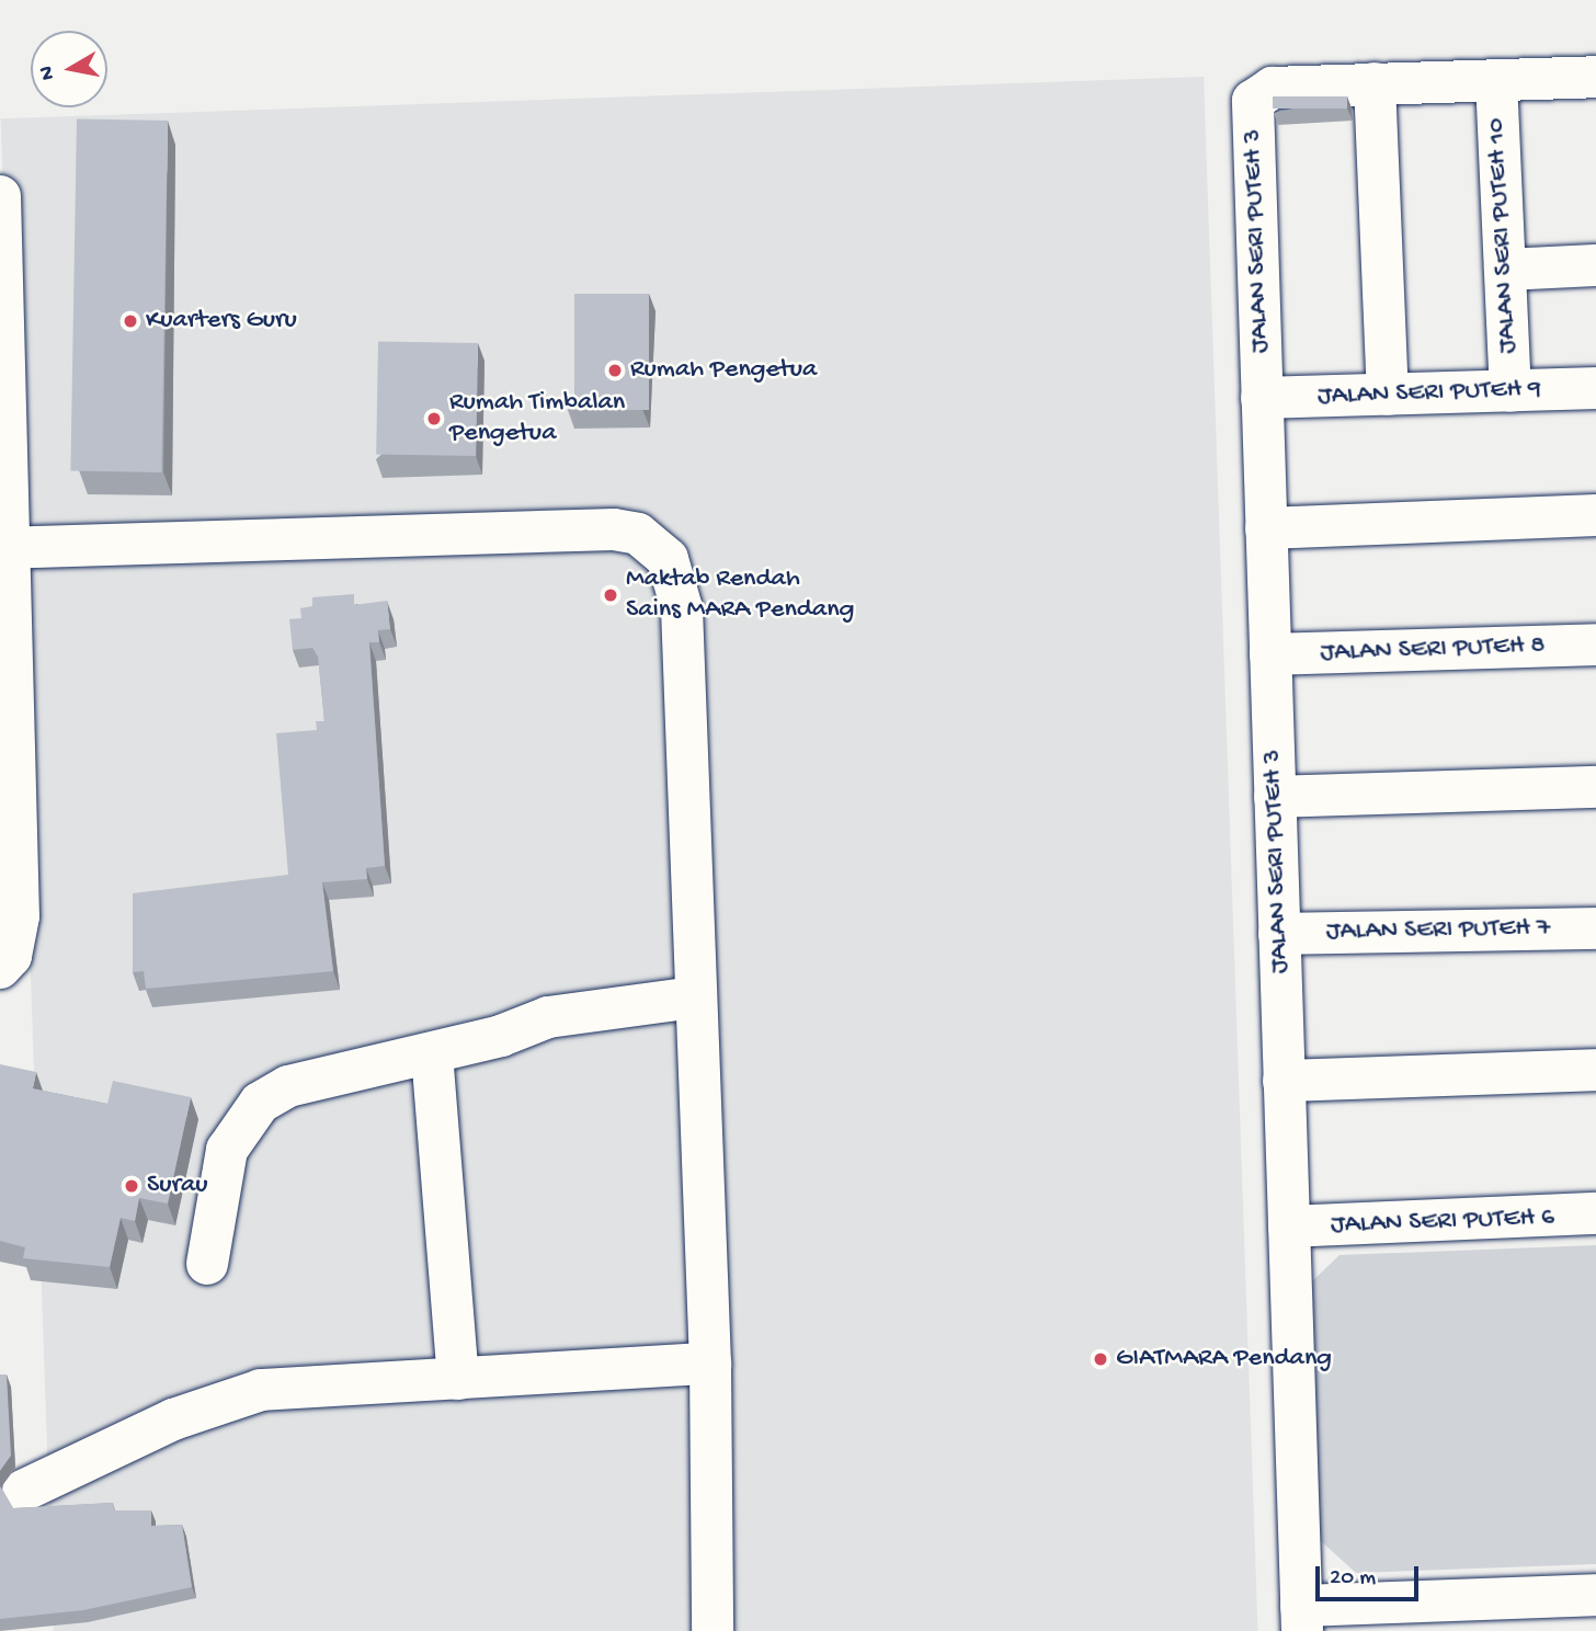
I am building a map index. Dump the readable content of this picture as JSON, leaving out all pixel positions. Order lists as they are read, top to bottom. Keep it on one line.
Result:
{"streets":{"street":["JALAN SERI PUTEH 10","JALAN SERI PUTEH 3","JALAN SERI PUTEH 9","JALAN SERI PUTEH 8","JALAN SERI PUTEH 7","JALAN SERI PUTEH 6"]},"crossings":[["JALAN SERI PUTEH 10","JALAN SERI PUTEH 9"],["JALAN SERI PUTEH 3","JALAN SERI PUTEH 9"],["JALAN SERI PUTEH 3","JALAN SERI PUTEH 8"],["JALAN SERI PUTEH 3","JALAN SERI PUTEH 7"],["JALAN SERI PUTEH 3","JALAN SERI PUTEH 6"]],"places":["Kuarters Guru","Rumah Pengetua","Rumah Timbalan Pengetua","Maktab Rendah Sains MARA Pendang","Surau","GIATMARA Pendang"],"scale_bar":"20 m","north":"left"}
